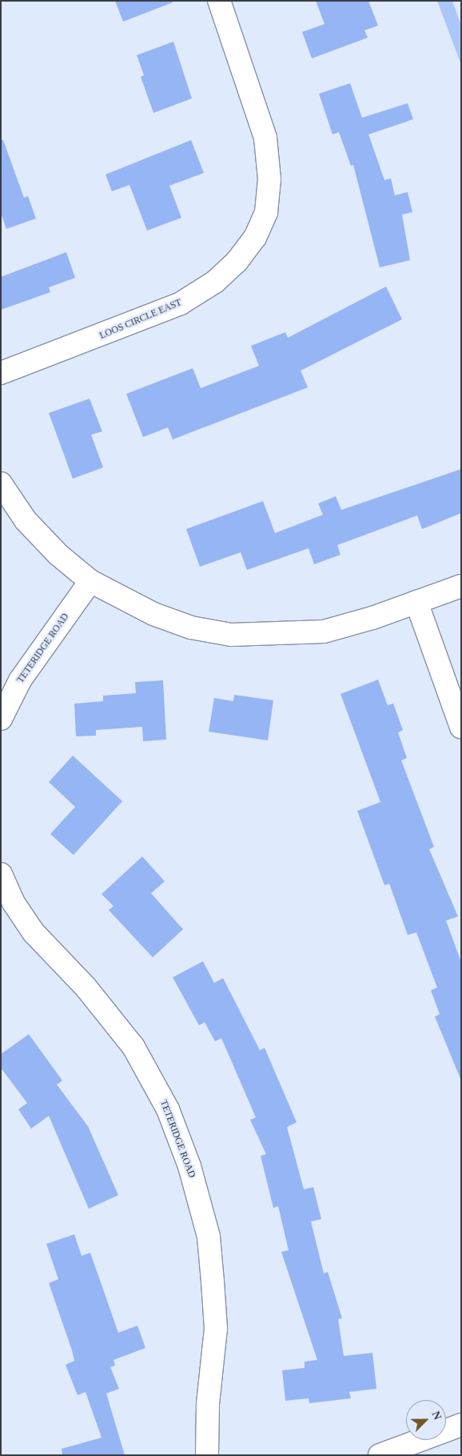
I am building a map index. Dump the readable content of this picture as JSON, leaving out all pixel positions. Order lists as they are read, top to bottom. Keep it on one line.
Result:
{"streets":{"street":["LOOS CIRCLE EAST","TETERIDGE ROAD"]},"north":"top right"}
